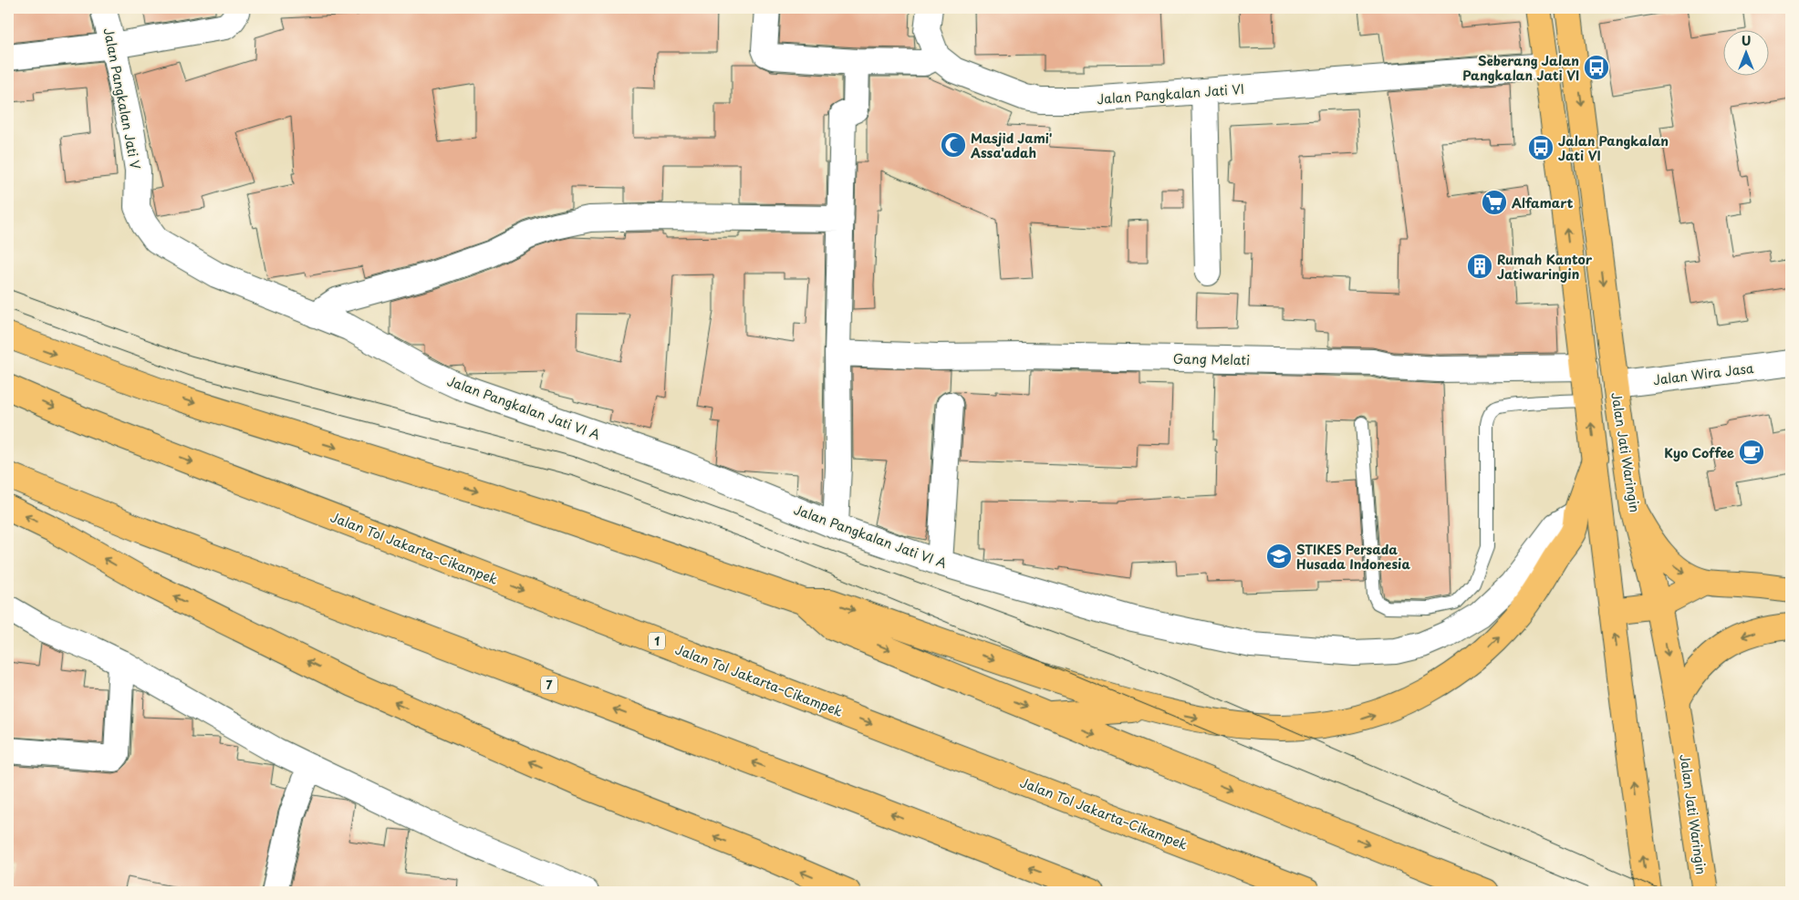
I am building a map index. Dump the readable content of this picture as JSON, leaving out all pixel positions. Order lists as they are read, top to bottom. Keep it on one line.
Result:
{"streets":{"main road":["Jalan Jati Waringin","Jalan Tol Jakarta–Cikampek","1","7"],"street":["Jalan Pangkalan Jati VI","Jalan Pangkalan Jati V","Gang Melati","Jalan Wira Jasa","Jalan Pangkalan Jati VI A"]},"crossings":[["Jalan Pangkalan Jati V","Jalan Pangkalan Jati VI A"],["Jalan Wira Jasa","Jalan Jati Waringin"]],"places":{"bus stop":["Seberang Jalan Pangkalan Jati VI","Jalan Pangkalan Jati VI"],"mosque":["Masjid Jami' Assa'adah"],"supermarket":["Alfamart"],"building":["Rumah Kantor Jatiwaringin"],"cafe":["Kyo Coffee"],"school or university":["STIKES Persada Husada Indonesia"]},"north":"top"}
